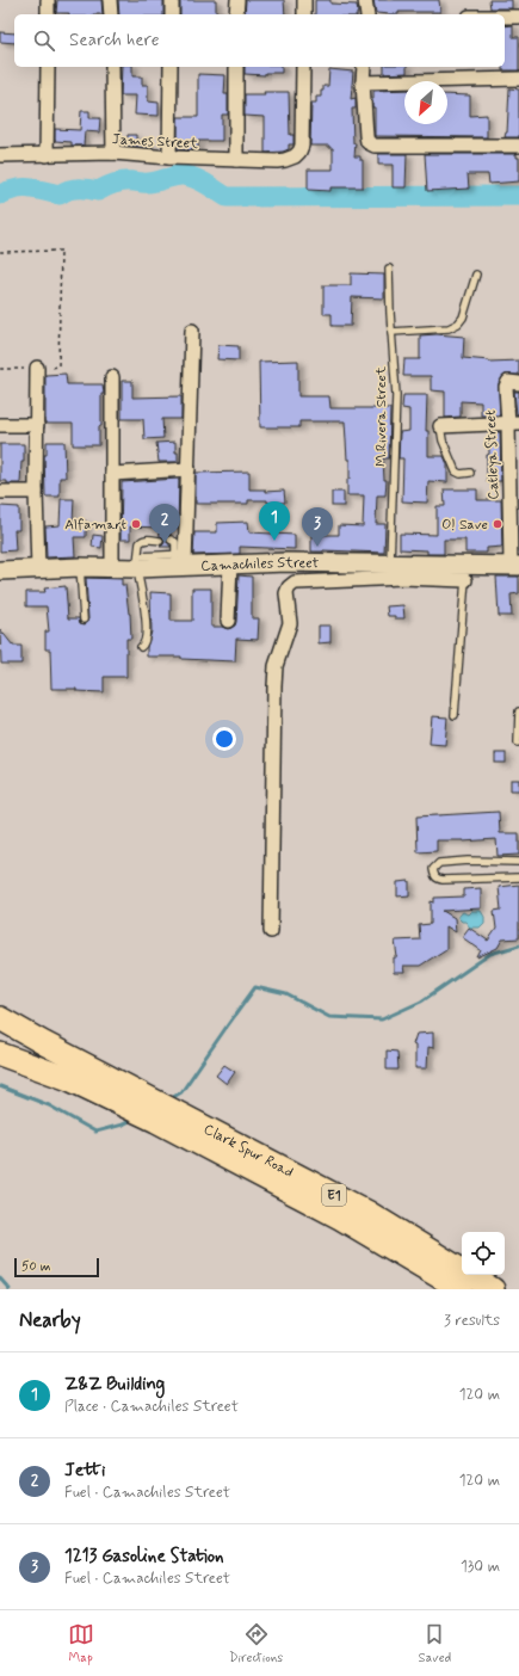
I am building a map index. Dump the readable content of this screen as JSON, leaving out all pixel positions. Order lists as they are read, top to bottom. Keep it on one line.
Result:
{"streets":{"highway":["Clark Spur Road","E1"],"street":["James Street","Catleya Street","Camachiles Street"],"lane":["M.Rivera Street"]},"crossings":[["M.Rivera Street","Camachiles Street"],["Catleya Street","Camachiles Street"]],"places":["Alfamart","O! Save"],"scale_bar":"50 m","north":"bottom left","page":{"search":"Search here","pins":["1","2","3"],"scale":"50 m","heading":["Nearby","3 results"],"list":[{"mark":"1","name":"Z&Z Building","note":"Place · Camachiles Street","value":"120 m"},{"mark":"2","name":"Jetti","note":"Fuel · Camachiles Street","value":"120 m"},{"mark":"3","name":"1213 Gasoline Station","note":"Fuel · Camachiles Street","value":"130 m"}],"nav":["Map","Directions","Saved"]}}
